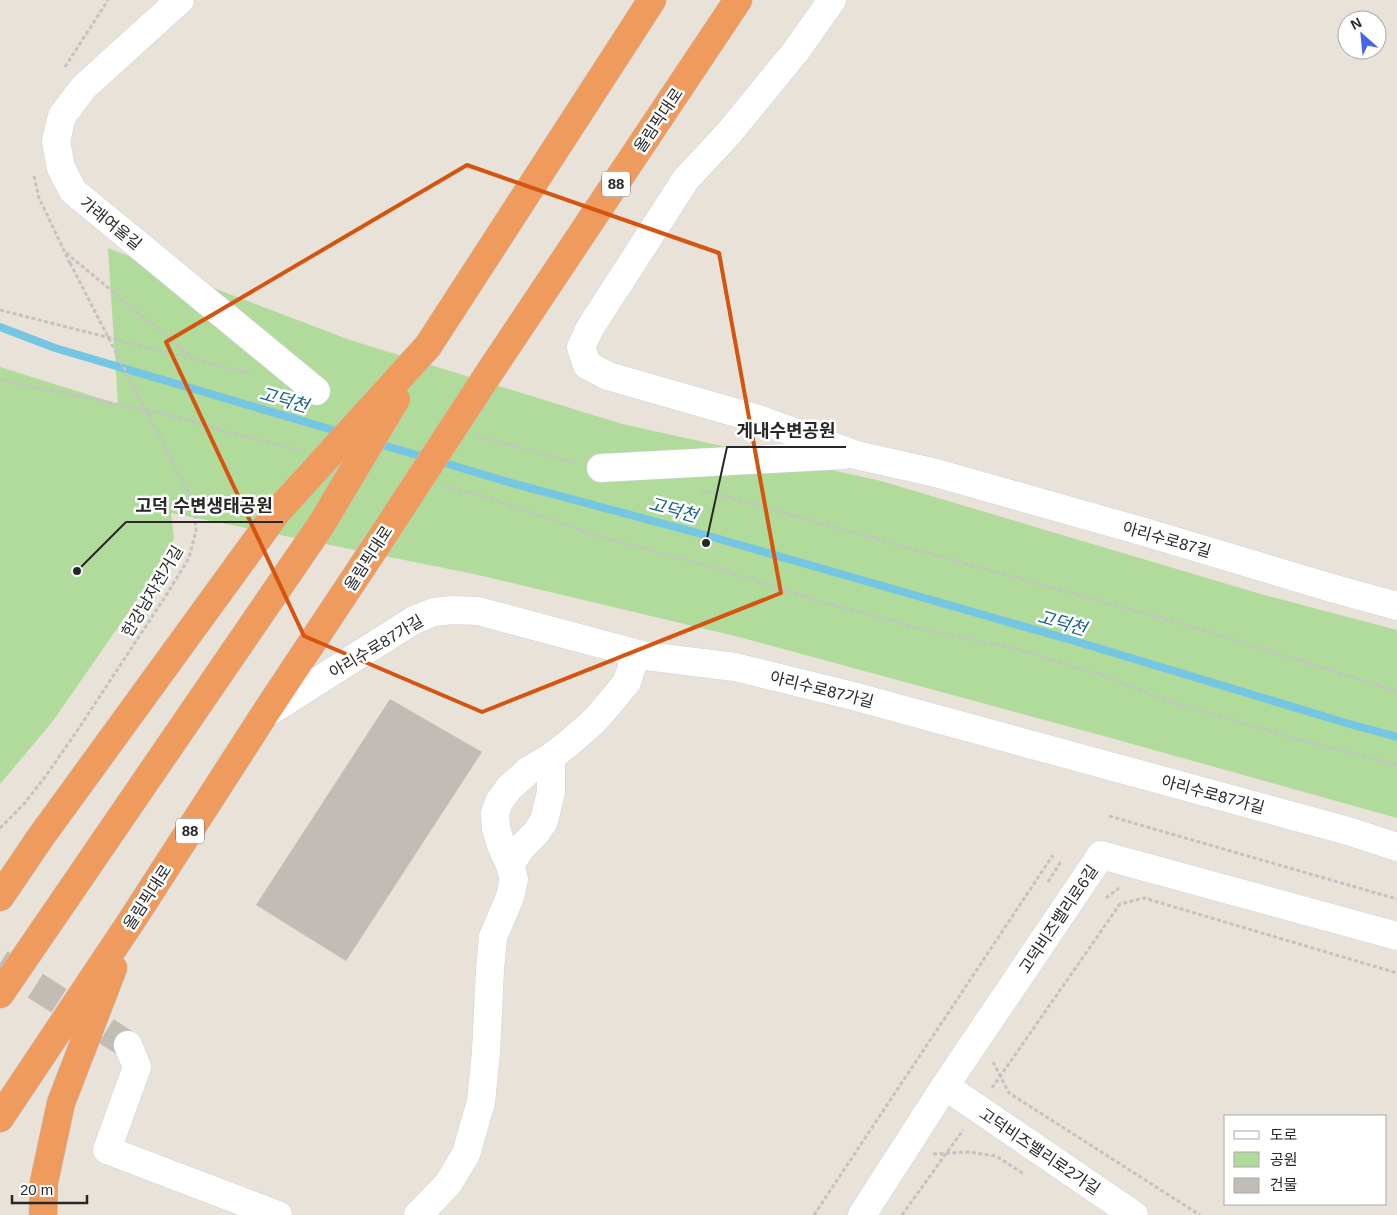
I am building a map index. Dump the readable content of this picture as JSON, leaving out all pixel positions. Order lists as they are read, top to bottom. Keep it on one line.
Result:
{"streets":{"highway":["올림픽대로","88"],"street":["가래여울길","아리수로87길","아리수로87가길","고덕비즈밸리로6길","고덕비즈밸리로2가길"],"path":["한강남자전거길"]},"crossings":[["올림픽대로","아리수로87가길"],["고덕비즈밸리로6길","고덕비즈밸리로2가길"]],"water":["고덕천"],"places":["게내수변공원","고덕 수변생태공원"],"legend":["도로","공원","건물"],"scale_bar":"20 m","north":"top left"}
